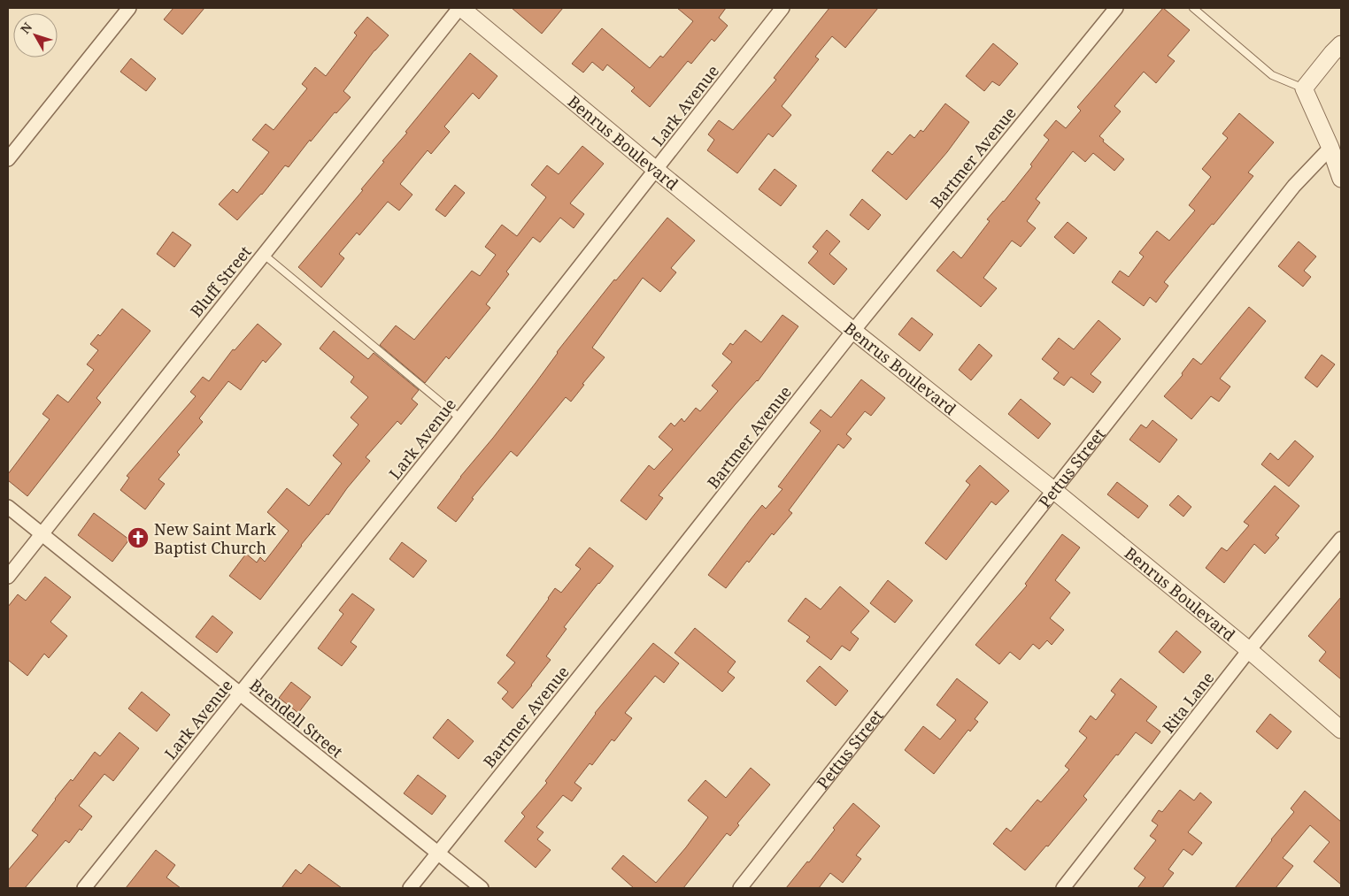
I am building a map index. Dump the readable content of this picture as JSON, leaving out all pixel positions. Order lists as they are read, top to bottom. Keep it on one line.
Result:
{"streets":{"street":["Lark Avenue","Benrus Boulevard","Bartmer Avenue","Bluff Street","Pettus Street","Rita Lane","Brendell Street"]},"crossings":[["Lark Avenue","Benrus Boulevard"],["Lark Avenue","Brendell Street"],["Benrus Boulevard","Bartmer Avenue"],["Benrus Boulevard","Bluff Street"],["Benrus Boulevard","Pettus Street"],["Benrus Boulevard","Rita Lane"],["Bartmer Avenue","Brendell Street"],["Bluff Street","Brendell Street"]],"places":{"church":["New Saint Mark Baptist Church"]},"north":"top left"}
